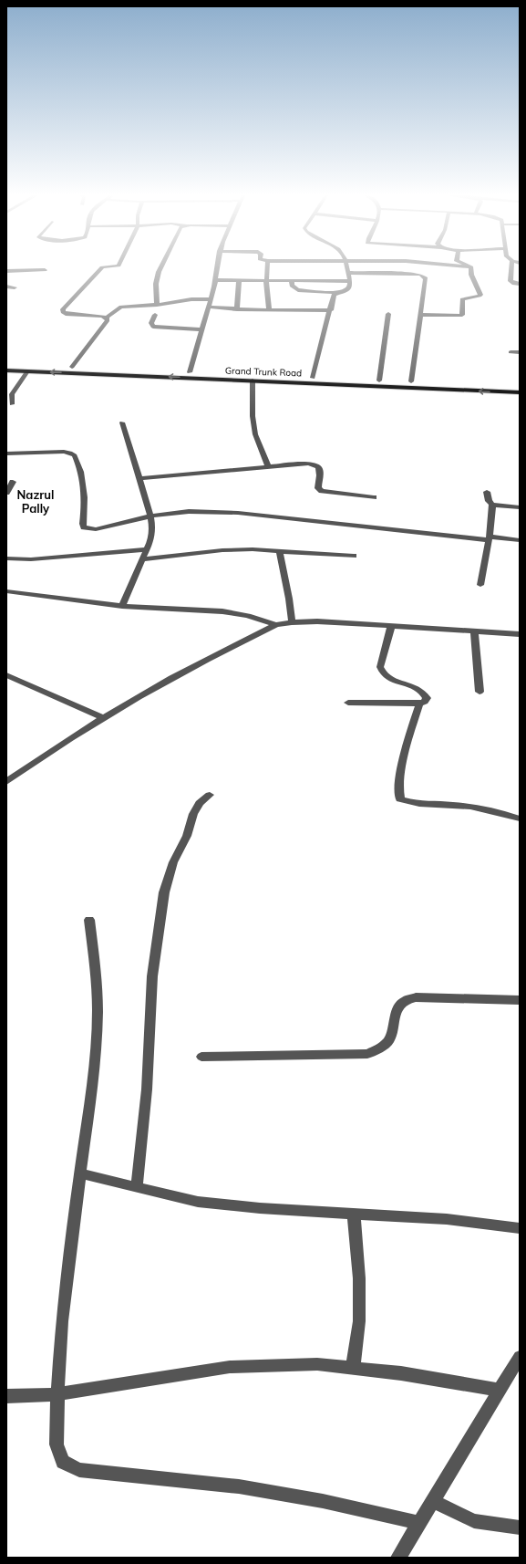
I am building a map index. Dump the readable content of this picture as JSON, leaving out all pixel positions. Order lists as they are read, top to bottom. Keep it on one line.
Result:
{"streets":{"main road":["Grand Trunk Road"]},"districts":["Nazrul Pally"]}
